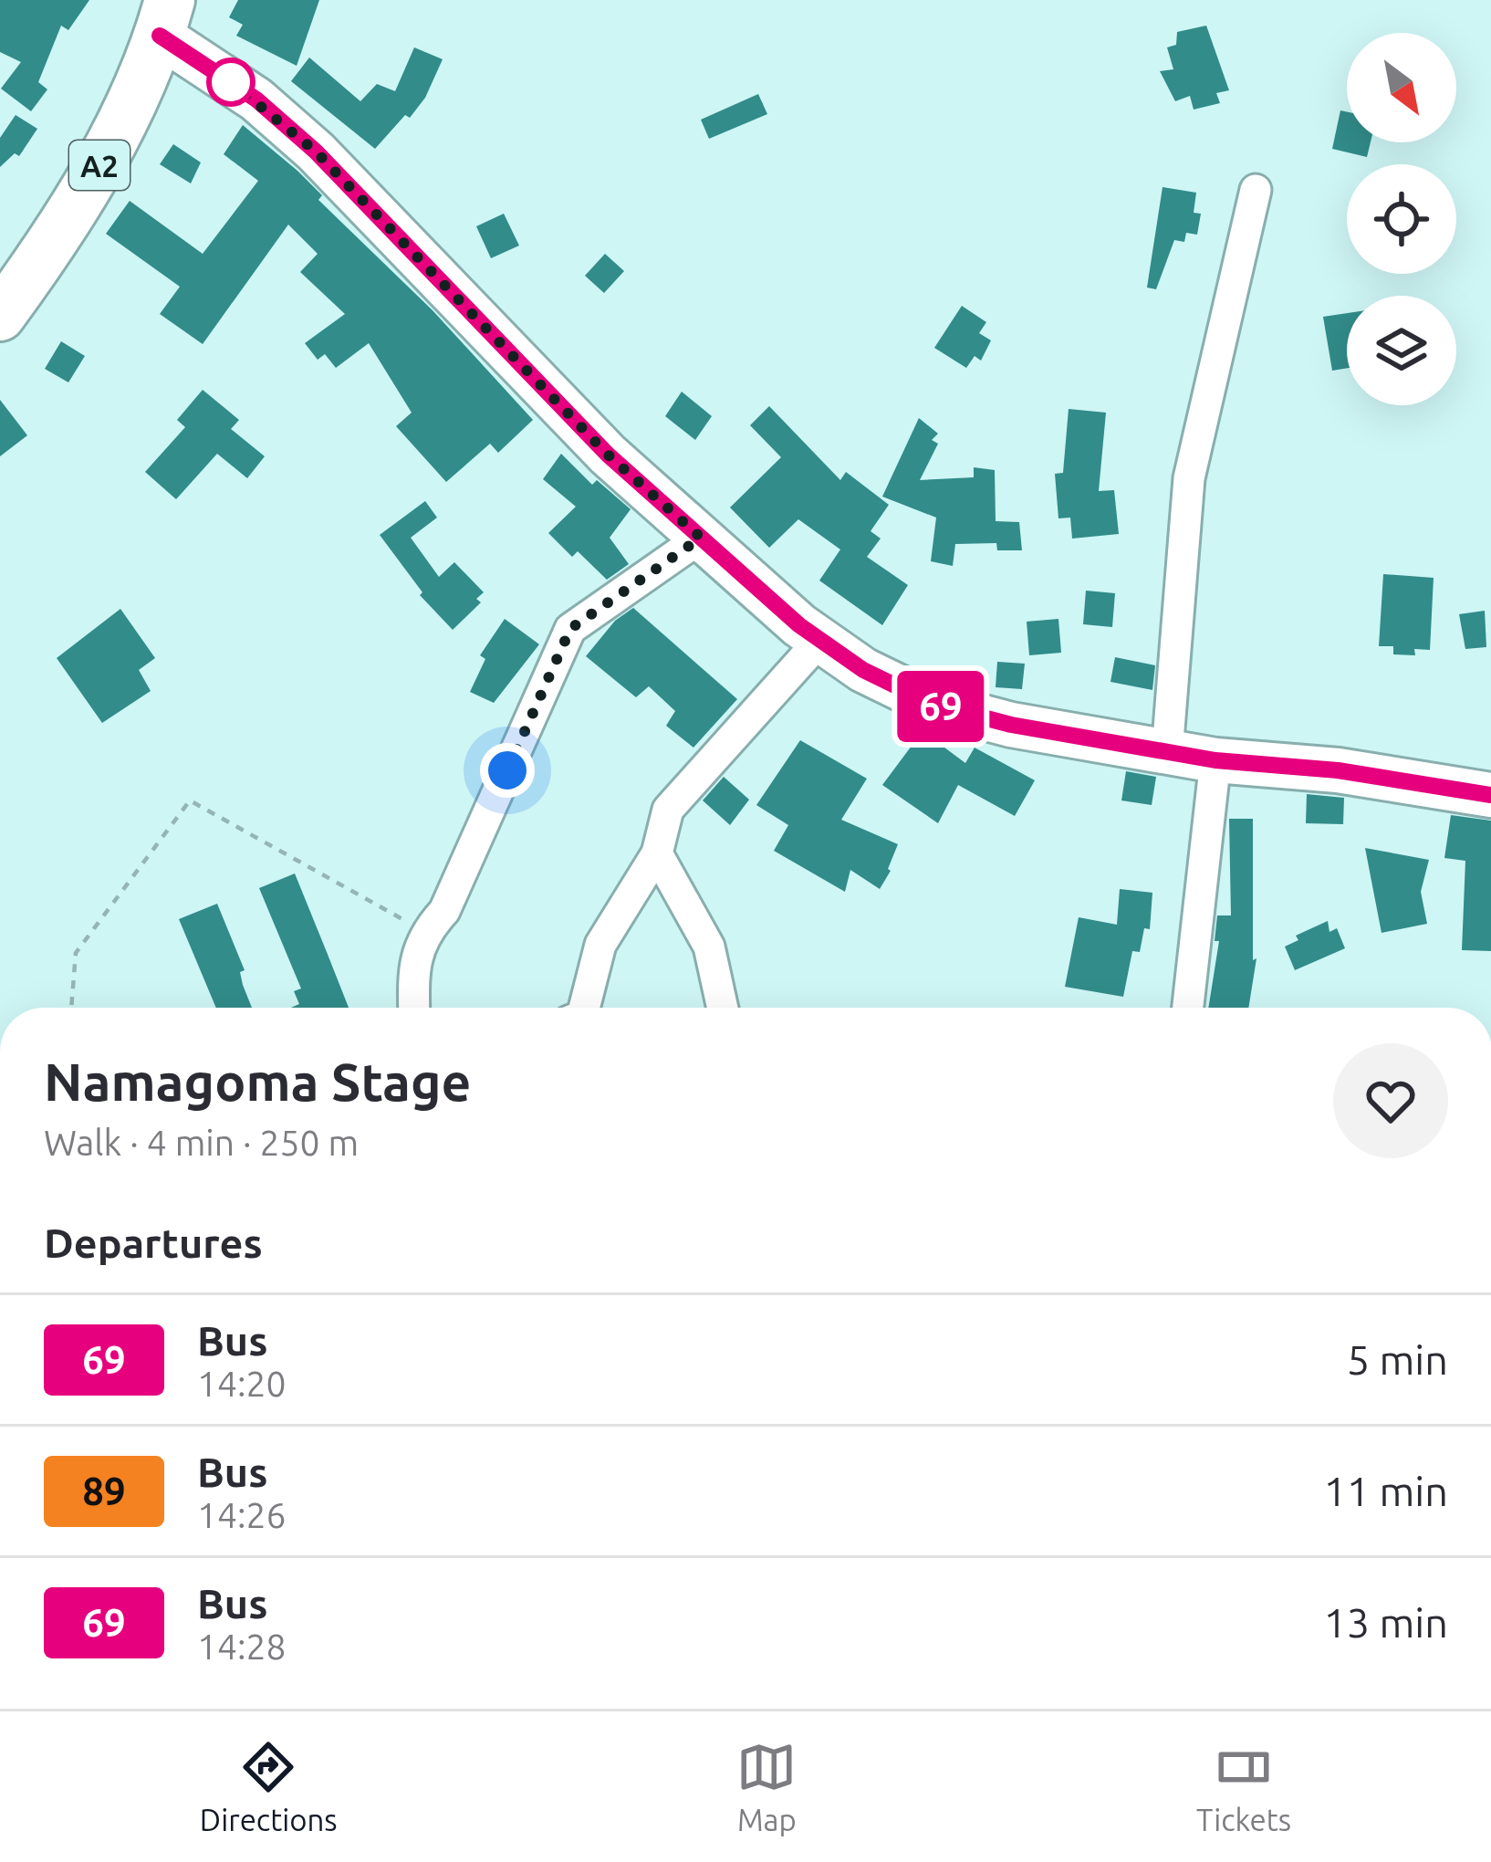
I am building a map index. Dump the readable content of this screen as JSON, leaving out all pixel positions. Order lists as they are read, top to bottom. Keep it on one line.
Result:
{"streets":{"main road":["A2"]},"lines":["bus line 69"],"north":"bottom right","page":{"on_map":"69","heading":[["Namagoma Stage","Walk · 4 min · 250 m"],"Departures"],"list":[{"mark":"69","name":"Bus","note":"14:20","value":"5 min"},{"mark":"89","name":"Bus","note":"14:26","value":"11 min"},{"mark":"69","name":"Bus","note":"14:28","value":"13 min"}],"tabs":["Directions","Map","Tickets"]}}
